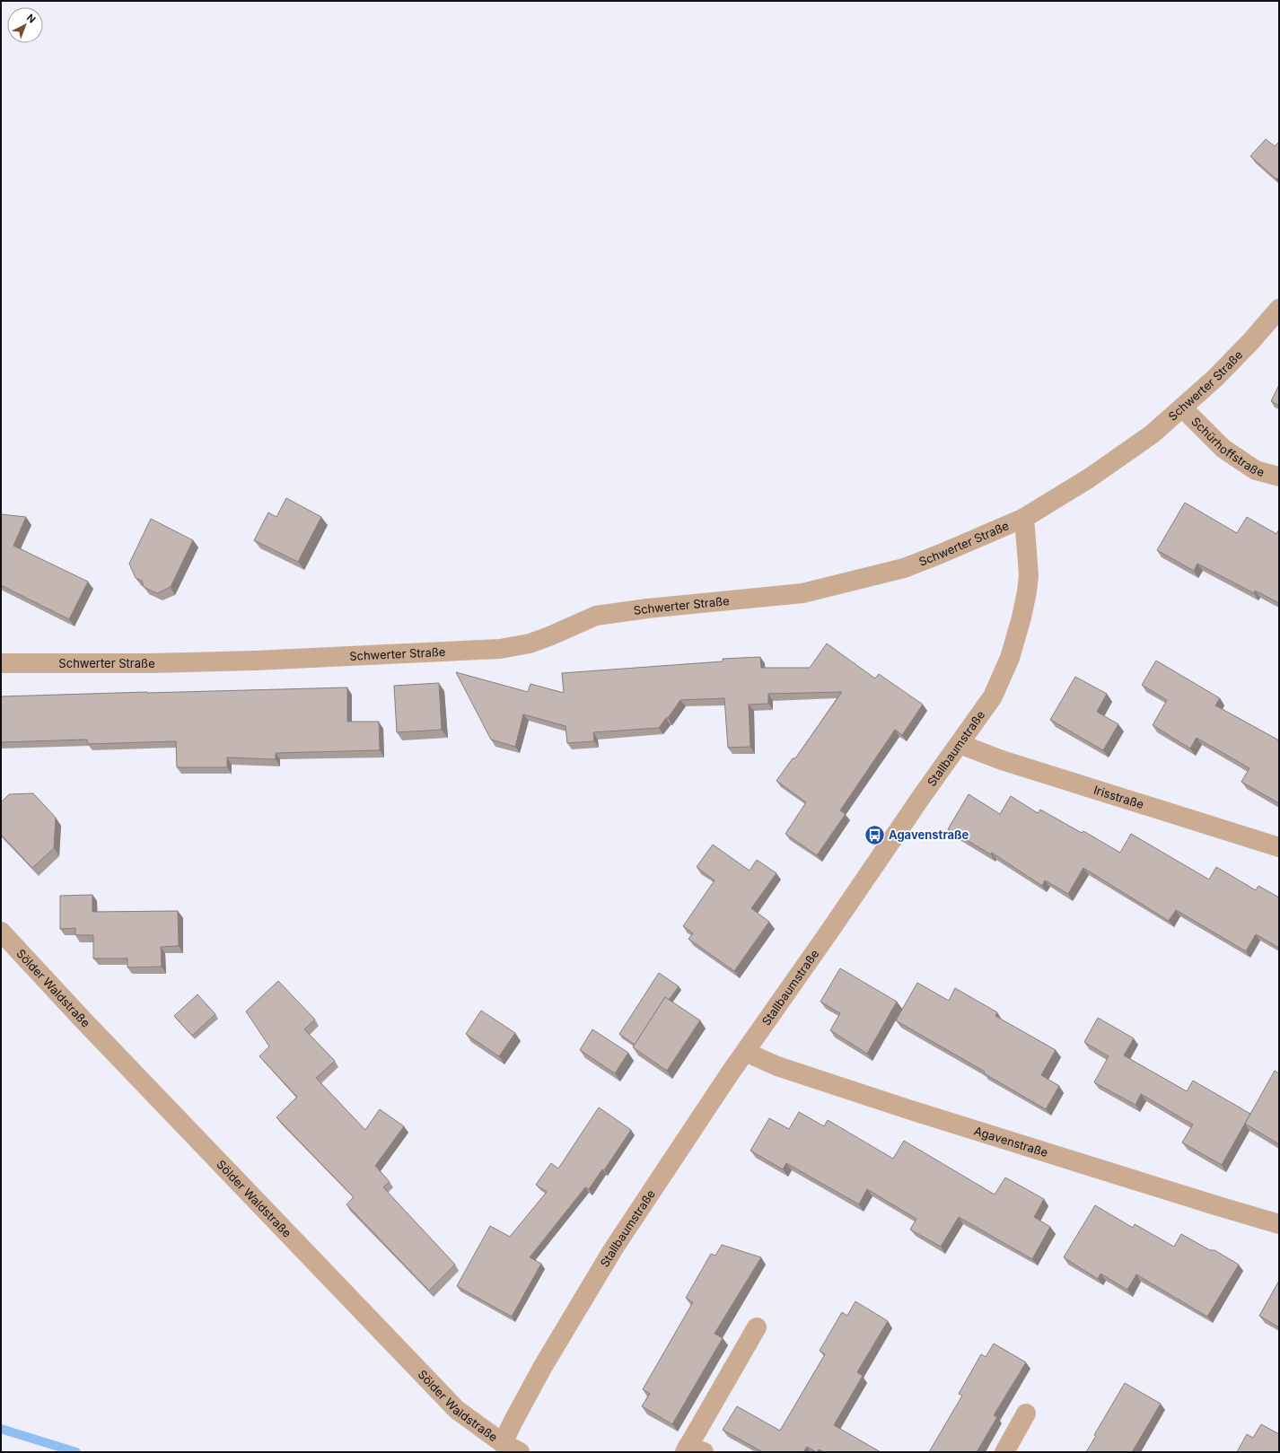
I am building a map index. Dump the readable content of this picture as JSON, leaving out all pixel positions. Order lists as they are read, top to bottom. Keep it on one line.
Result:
{"streets":{"street":["Schwerter Straße","Schürhoffstraße","Stallbaumstraße","Irisstraße","Sölder Waldstraße","Agavenstraße"]},"crossings":[["Schwerter Straße","Schürhoffstraße"],["Schwerter Straße","Stallbaumstraße"],["Stallbaumstraße","Irisstraße"],["Stallbaumstraße","Sölder Waldstraße"],["Stallbaumstraße","Agavenstraße"]],"places":{"bus stop":["Agavenstraße"]},"north":"top right"}
